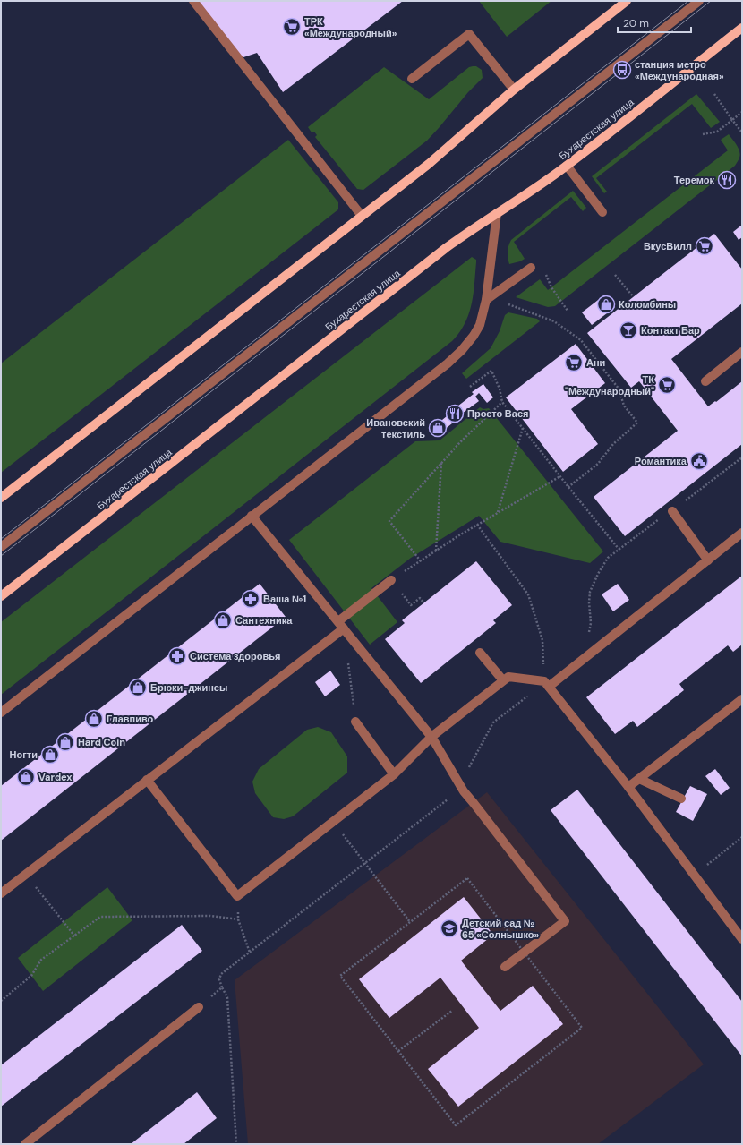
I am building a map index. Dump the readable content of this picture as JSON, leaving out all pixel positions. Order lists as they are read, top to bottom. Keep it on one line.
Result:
{"streets":{"main road":["Бухарестская улица"]},"places":{"supermarket":["ТРК «Международный»","ВкусВилл","Ани","ТК \"Международный\""],"bus stop":["станция метро «Международная»"],"restaurant":["Теремок","Просто Вася"],"shop":["Коломбины","Ивановский текстиль","Сантехника","Брюки-джинсы","Главпиво","Hard Coin","Ногти","Vardex"],"bar":["Контакт Бар"],"public building":["Романтика"],"pharmacy":["Ваша №1","Система здоровья"],"school or university":["Детский сад № 65 «Солнышко»"]},"scale_bar":"20 m"}
